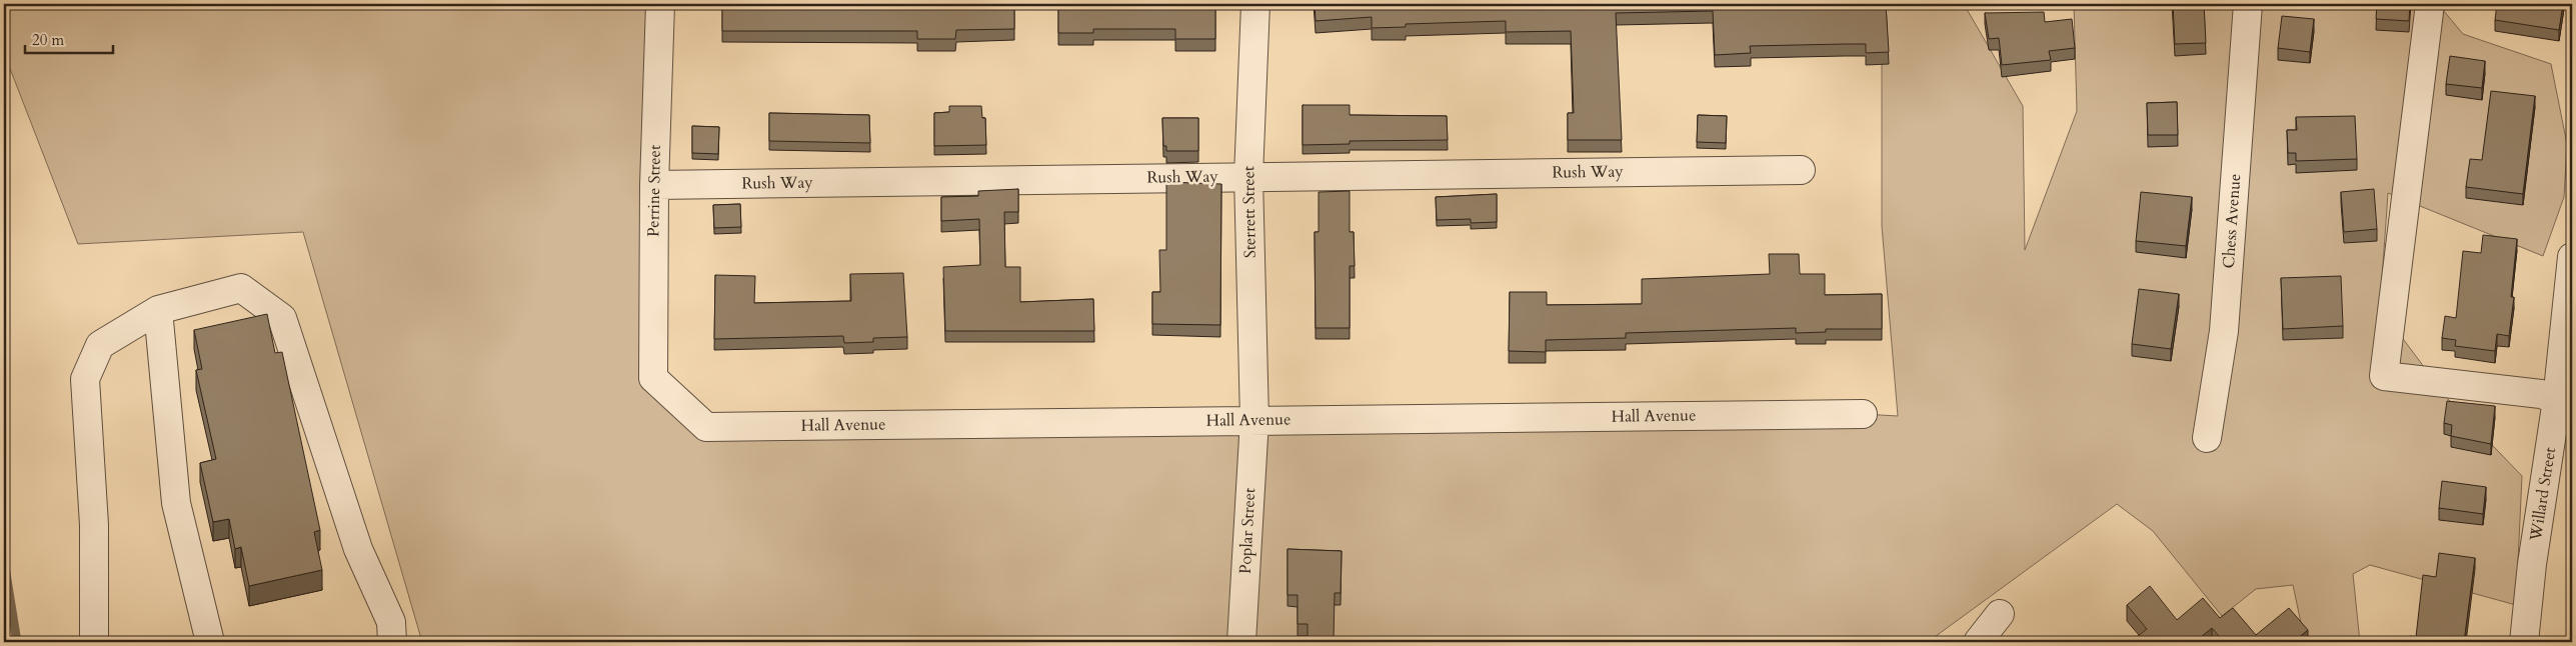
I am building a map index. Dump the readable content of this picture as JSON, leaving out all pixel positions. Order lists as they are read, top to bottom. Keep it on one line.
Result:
{"streets":{"street":["Rush Way","Perrine Street","Sterrett Street","Chess Avenue","Hall Avenue","Willard Street","Poplar Street"]},"crossings":[["Rush Way","Perrine Street"],["Rush Way","Sterrett Street"],["Perrine Street","Hall Avenue"],["Sterrett Street","Hall Avenue"],["Sterrett Street","Poplar Street"],["Hall Avenue","Poplar Street"]],"scale_bar":"20 m"}
